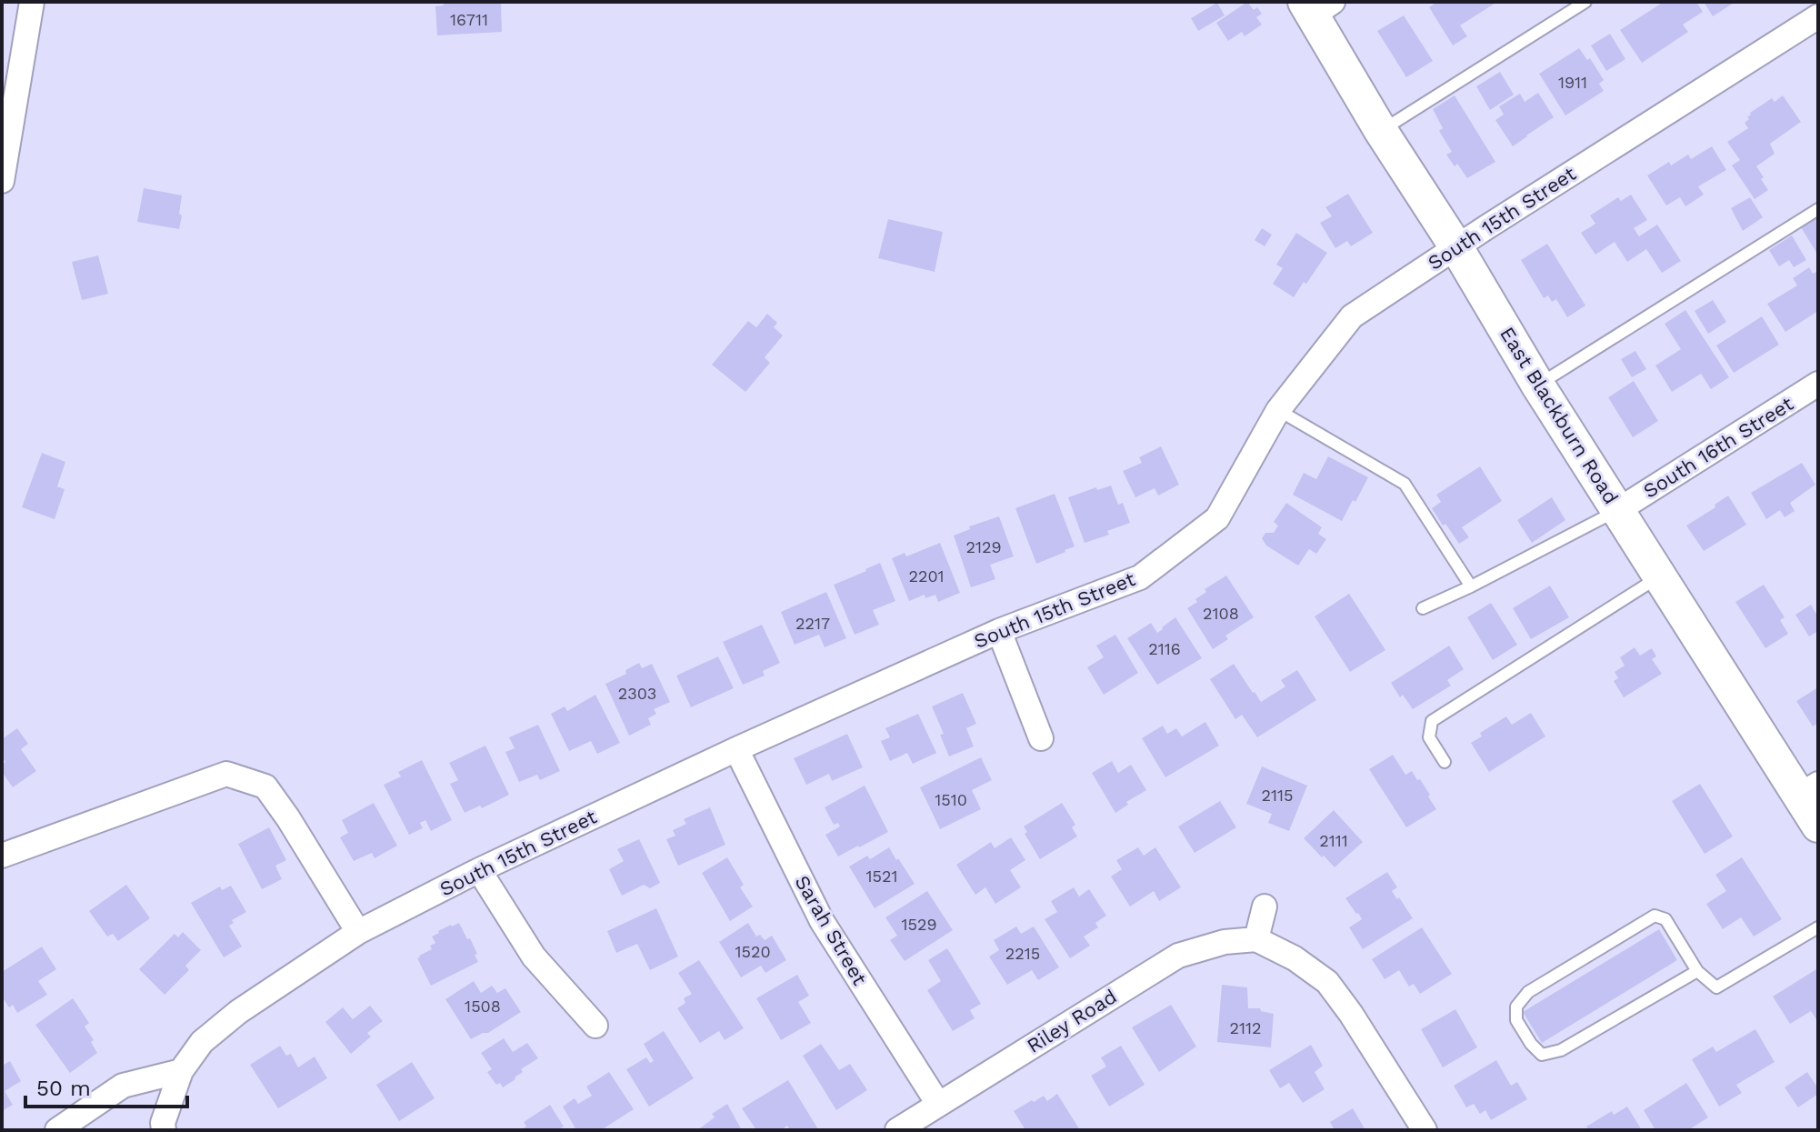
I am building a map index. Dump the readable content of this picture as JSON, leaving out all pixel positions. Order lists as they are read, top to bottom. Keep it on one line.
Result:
{"streets":{"street":["South 15th Street","East Blackburn Road","South 16th Street","Sarah Street","Riley Road"]},"crossings":[["South 15th Street","East Blackburn Road"],["South 15th Street","Sarah Street"],["East Blackburn Road","South 16th Street"],["Sarah Street","Riley Road"]],"house_numbers":["16711","1911","2129","2201","2108","2217","2116","2303","2115","1510","2111","1521","1529","1520","2215","1508","2112"],"scale_bar":"50 m"}
